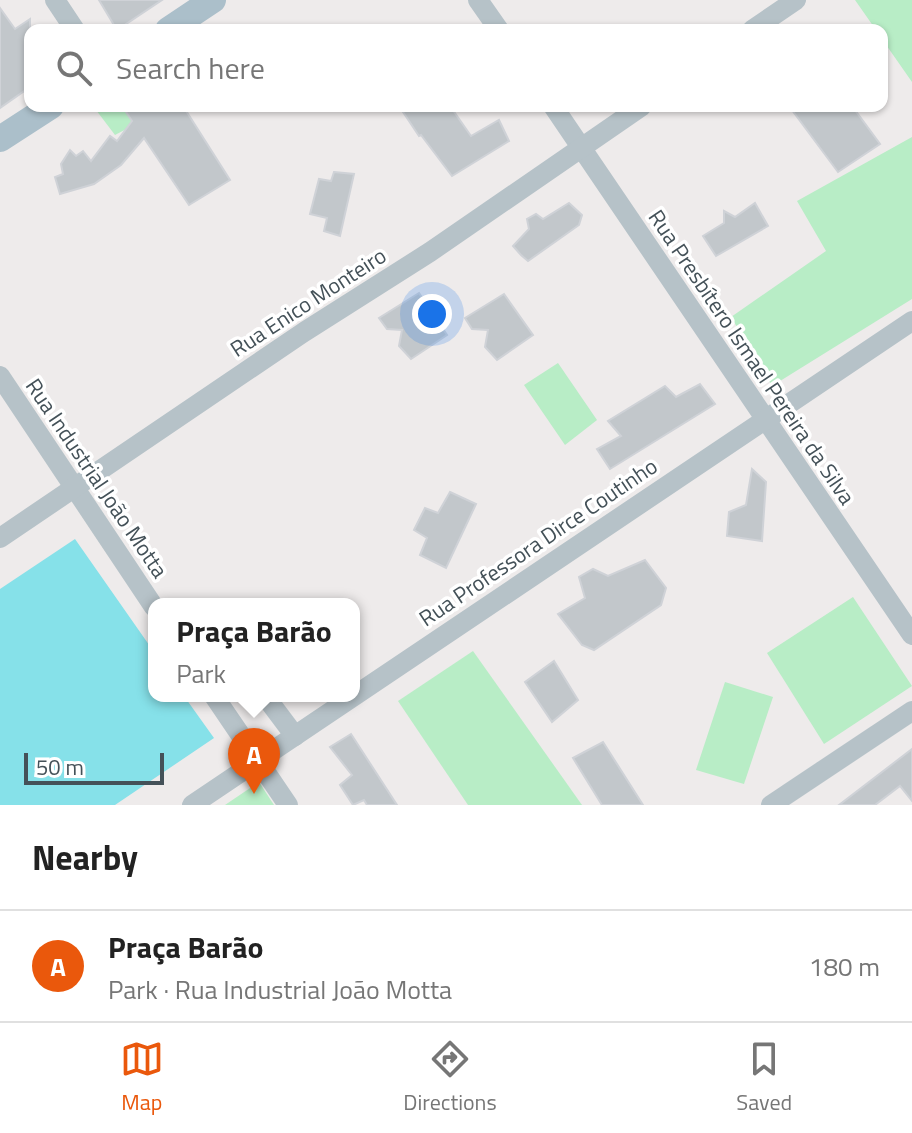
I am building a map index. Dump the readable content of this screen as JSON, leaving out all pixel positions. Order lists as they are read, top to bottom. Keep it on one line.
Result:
{"streets":{"street":["Rua Enico Monteiro","Rua Presbítero Ismael Pereira da Silva","Rua Industrial João Motta","Rua Professora Dirce Coutinho"]},"crossings":[["Rua Enico Monteiro","Rua Presbítero Ismael Pereira da Silva"],["Rua Enico Monteiro","Rua Industrial João Motta"],["Rua Presbítero Ismael Pereira da Silva","Rua Professora Dirce Coutinho"]],"scale_bar":"50 m","page":{"search":"Search here","popup":["Praça Barão","Park"],"pins":"A","scale":"50 m","heading":"Nearby","list":[{"mark":"A","name":"Praça Barão","note":"Park · Rua Industrial João Motta","value":"180 m"}],"nav":["Map","Directions","Saved"]}}
